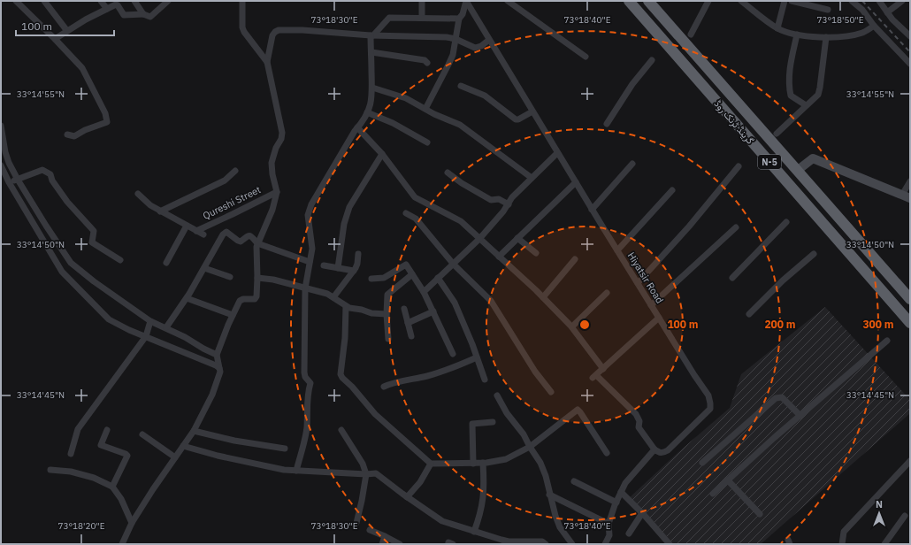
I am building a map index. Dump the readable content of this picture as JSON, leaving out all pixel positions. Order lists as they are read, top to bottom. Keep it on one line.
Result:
{"streets":{"highway":["گرینڈ ٹرنک روڈ","N-5"],"street":["Qureshi Street","Hiyatsir Road"]},"scale_bar":"100 m","north":"top","coordinates":["73°18'30\"E","73°18'40\"E","73°18'50\"E","33°14'55\"N","33°14'50\"N","33°14'45\"N","73°18'20\"E"],"rings":["100 m","200 m","300 m"]}
